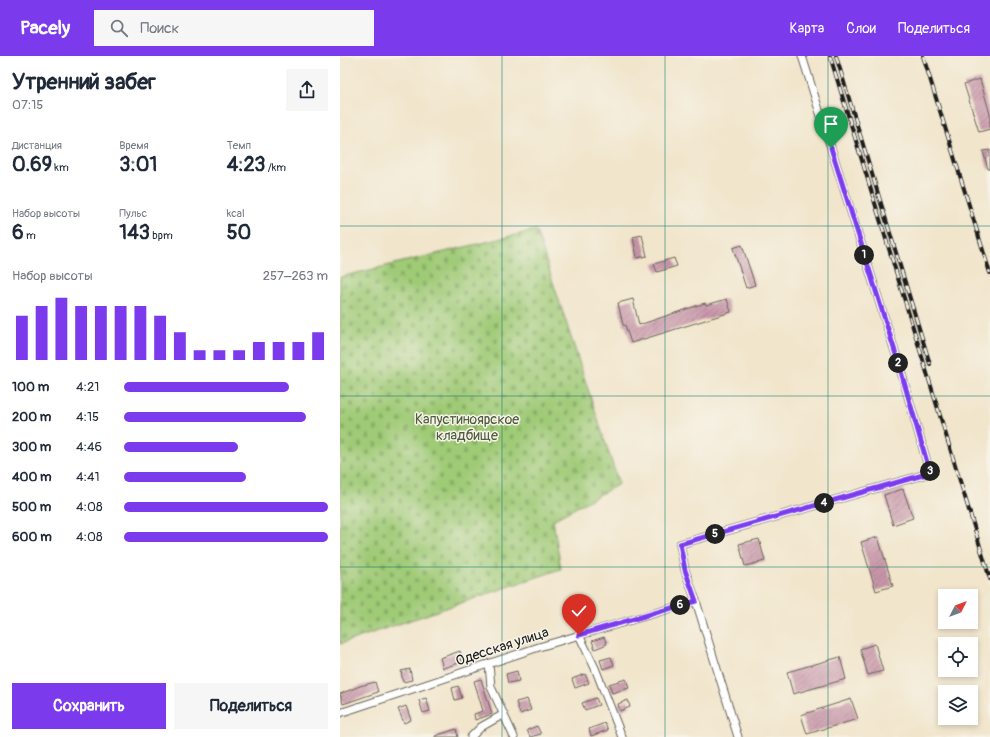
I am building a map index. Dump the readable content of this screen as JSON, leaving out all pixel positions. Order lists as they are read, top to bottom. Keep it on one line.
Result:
{"streets":{"street":["Одесская улица"]},"parks":["Капустиноярское кладбище"],"north":"top right","page":{"header":"Pacely","search":"Поиск","nav":["Карта","Слои","Поделиться"],"heading":["Утренний забег","07:15"],"stats":[["Дистанция","0.69 km"],["Время","3:01"],["Темп","4:23 /km"],["Набор высоты","6 m"],["Пульс","143 bpm"],["kcal","50"]],"pins":["1","2","3","4","5","6"],"chart":["Набор высоты","257–263 m"],"list":[{"name":"100 m","note":"4:21"},{"name":"200 m","note":"4:15"},{"name":"300 m","note":"4:46"},{"name":"400 m","note":"4:41"},{"name":"500 m","note":"4:08"},{"name":"600 m","note":"4:08"}],"buttons":["Сохранить","Поделиться"]}}
